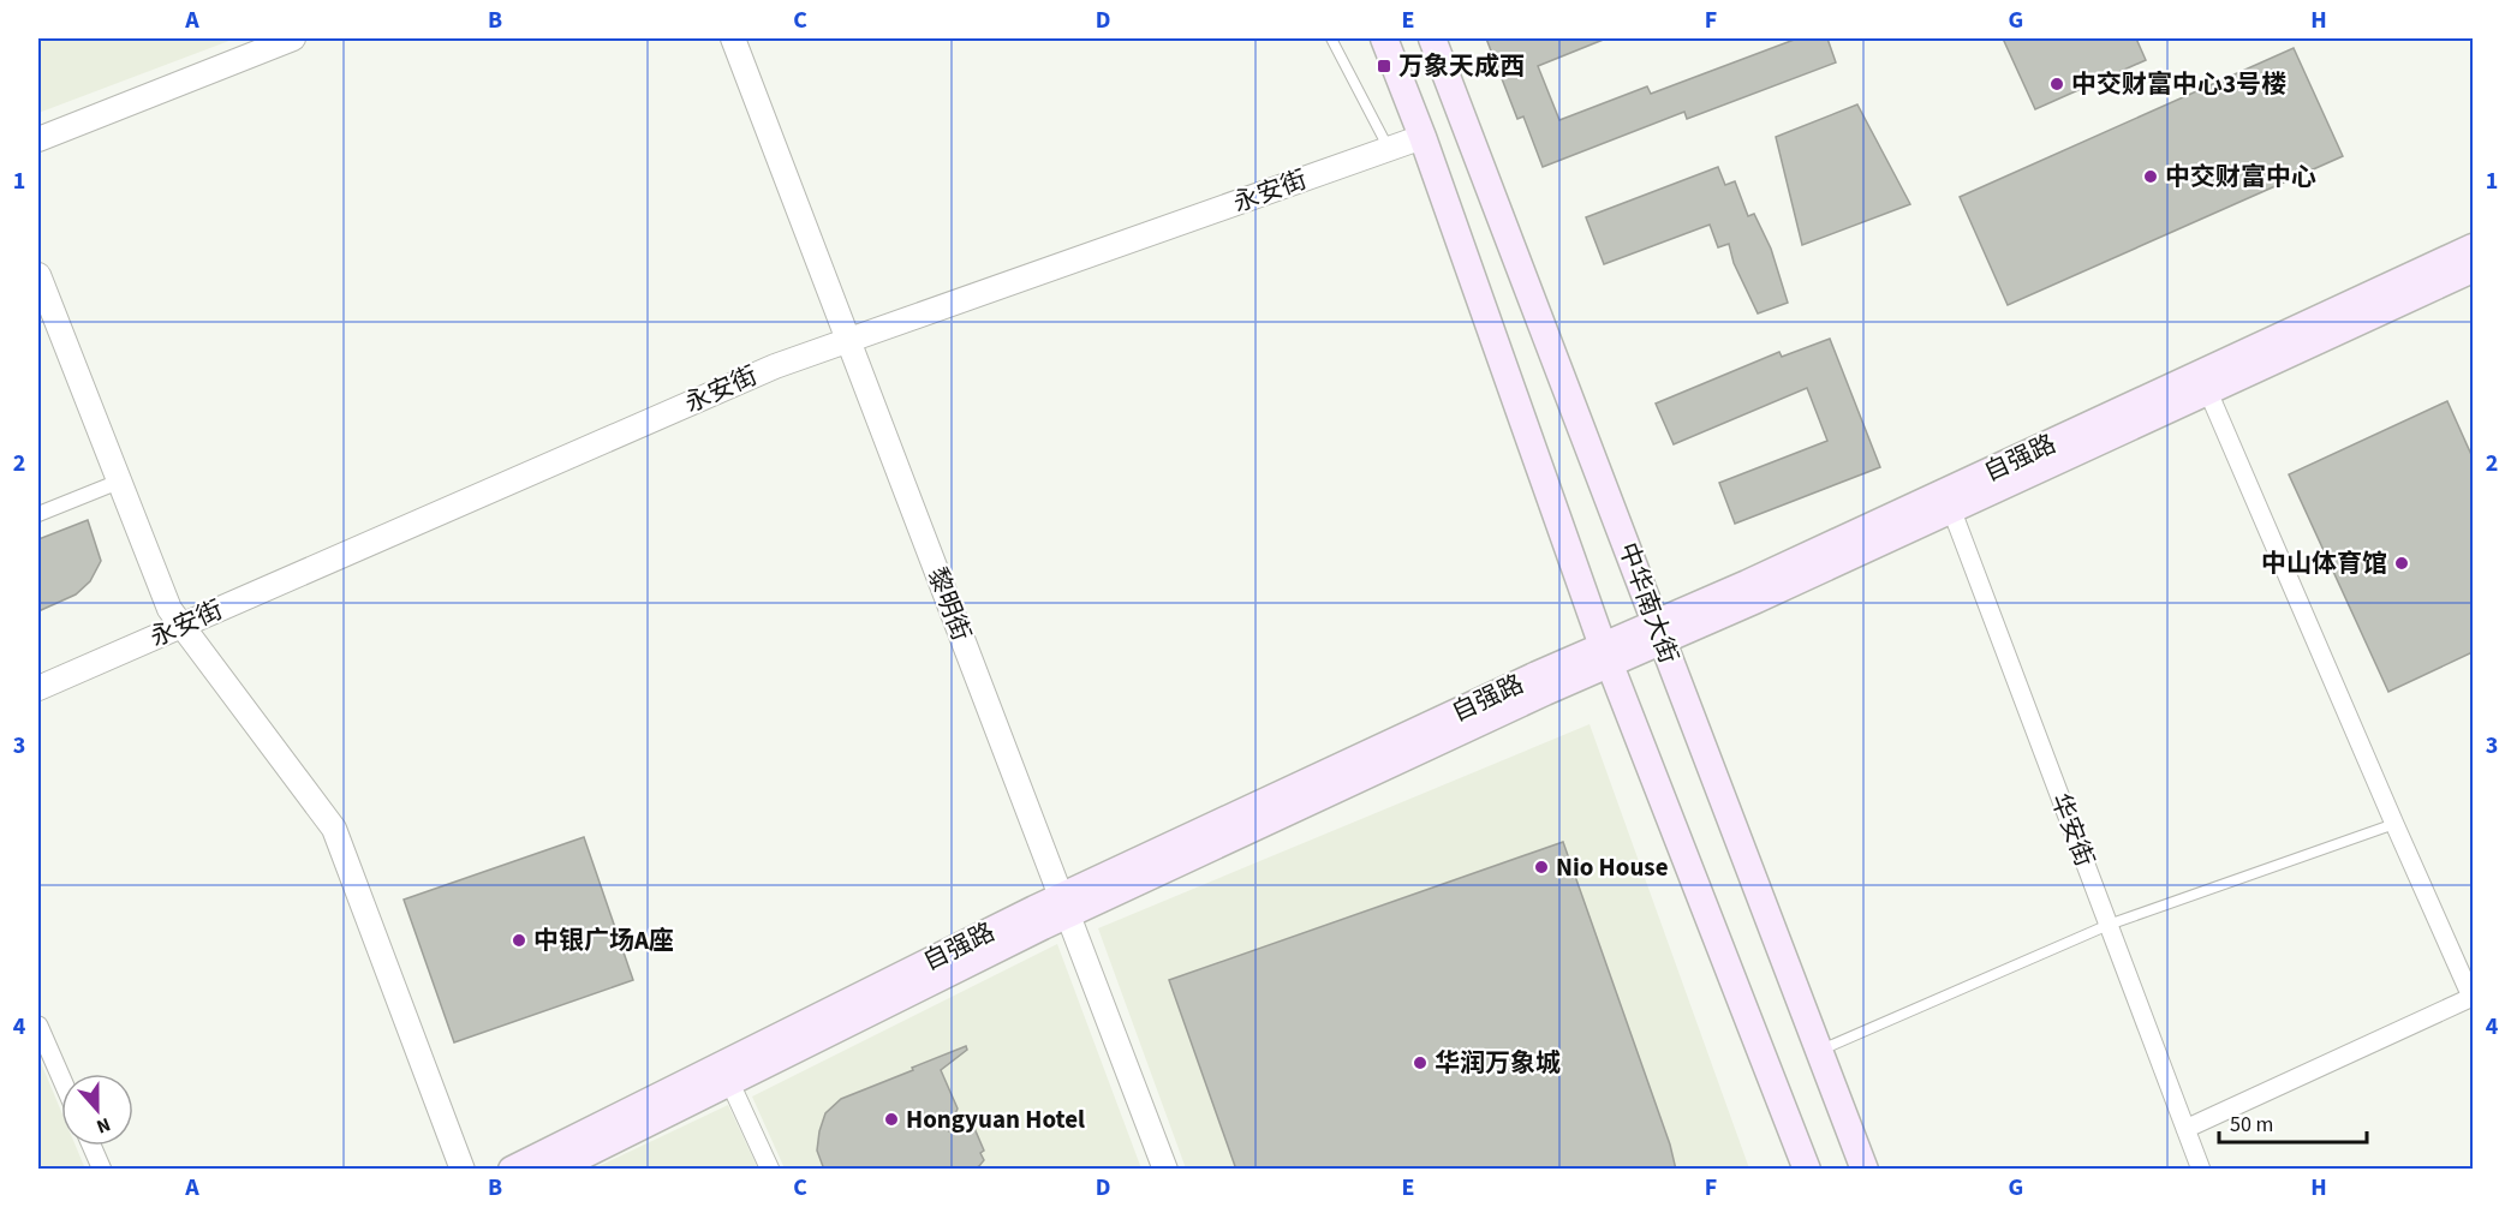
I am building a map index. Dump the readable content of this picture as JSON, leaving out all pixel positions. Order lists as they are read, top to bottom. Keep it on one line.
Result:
{"streets":{"main road":["自强路","中华南大街"],"street":["永安街","黎明街","华安街"]},"crossings":[["永安街","黎明街"],["自强路","中华南大街"],["自强路","黎明街"],["自强路","华安街"]],"places":{"transit":["万象天成西"],"other":["中交财富中心3号楼","中交财富中心","中山体育馆","Nio House","中银广场A座","华润万象城","Hongyuan Hotel"]},"scale_bar":"50 m","north":"bottom","grid":{"columns":["A","B","C","D","E","F","G","H"],"rows":["1","2","3","4"]}}
